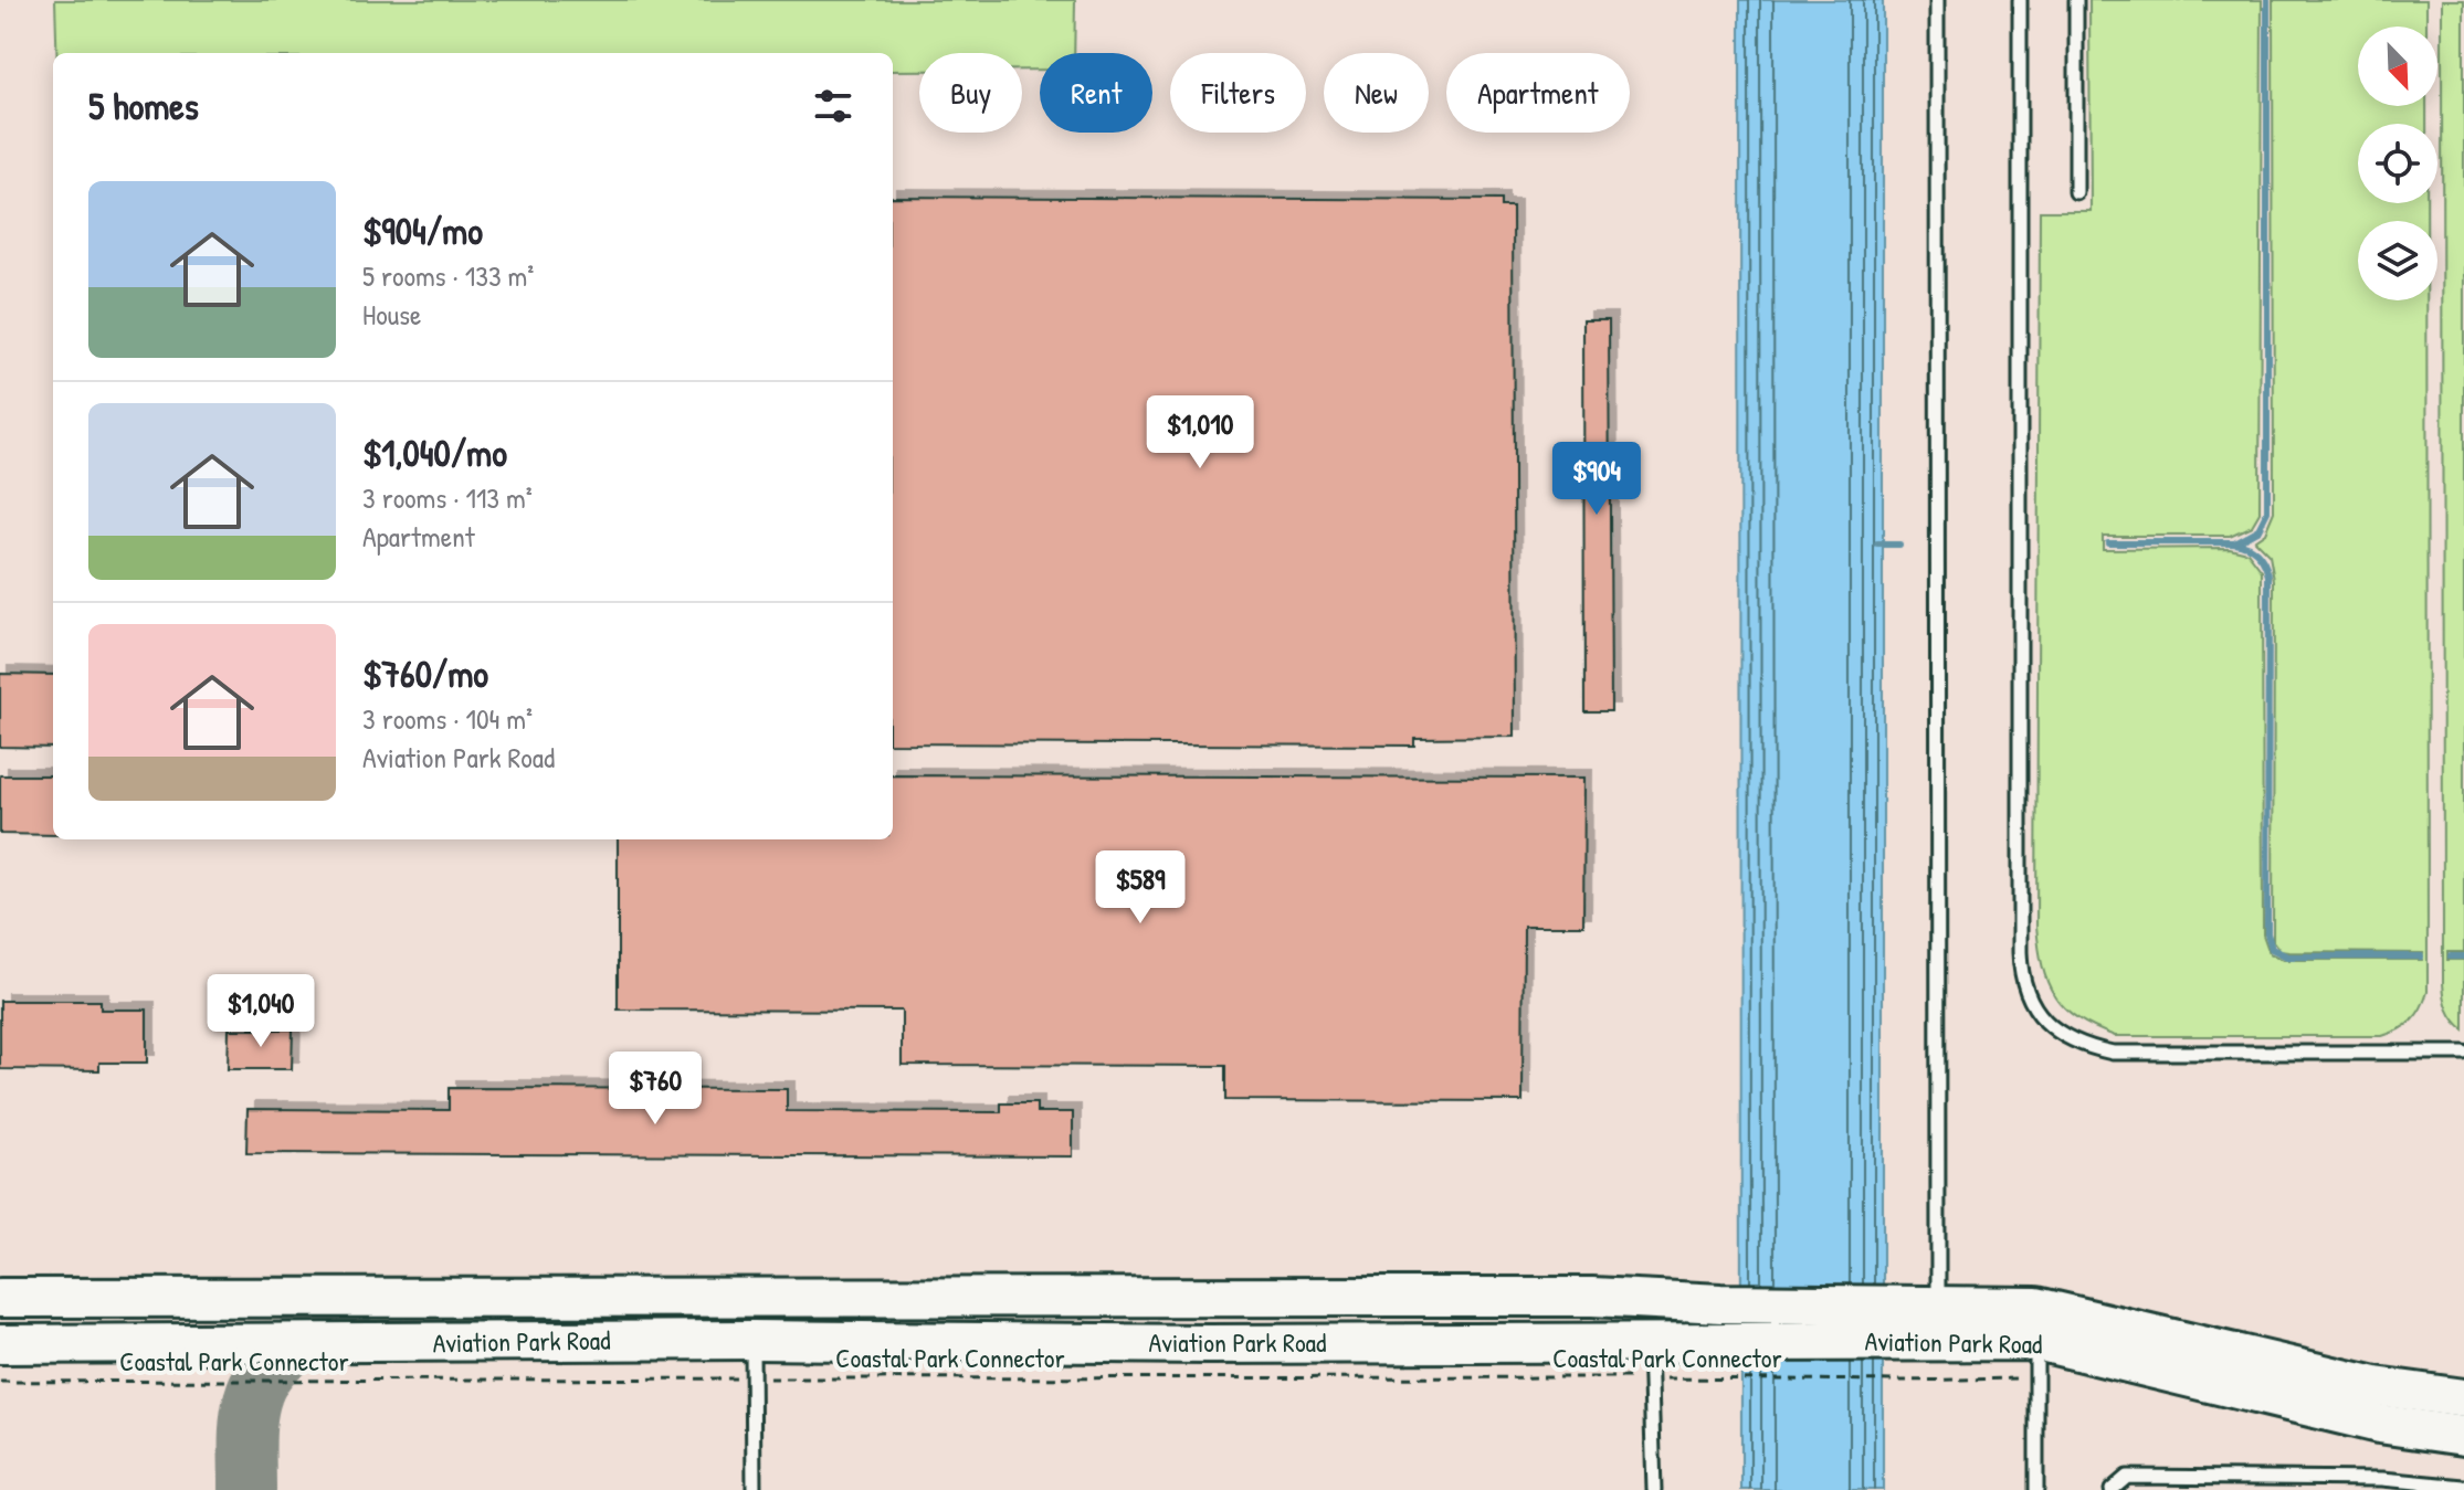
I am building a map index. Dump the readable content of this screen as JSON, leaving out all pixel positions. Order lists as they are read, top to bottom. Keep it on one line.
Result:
{"streets":{"main road":["Aviation Park Road"],"path":["Coastal Park Connector"]},"crossings":[["Aviation Park Road","Coastal Park Connector"]],"north":"bottom right","page":{"chip":["Buy","Rent","Filters","New","Apartment"],"heading":"5 homes","list":[{"name":"$904/mo","note":"5 rooms · 133 m² · House"},{"name":"$1,040/mo","note":"3 rooms · 113 m² · Apartment"},{"name":"$760/mo","note":"3 rooms · 104 m² · Aviation Park Road"}],"price":["$1,010","$904","$589","$1,040","$760"]}}
